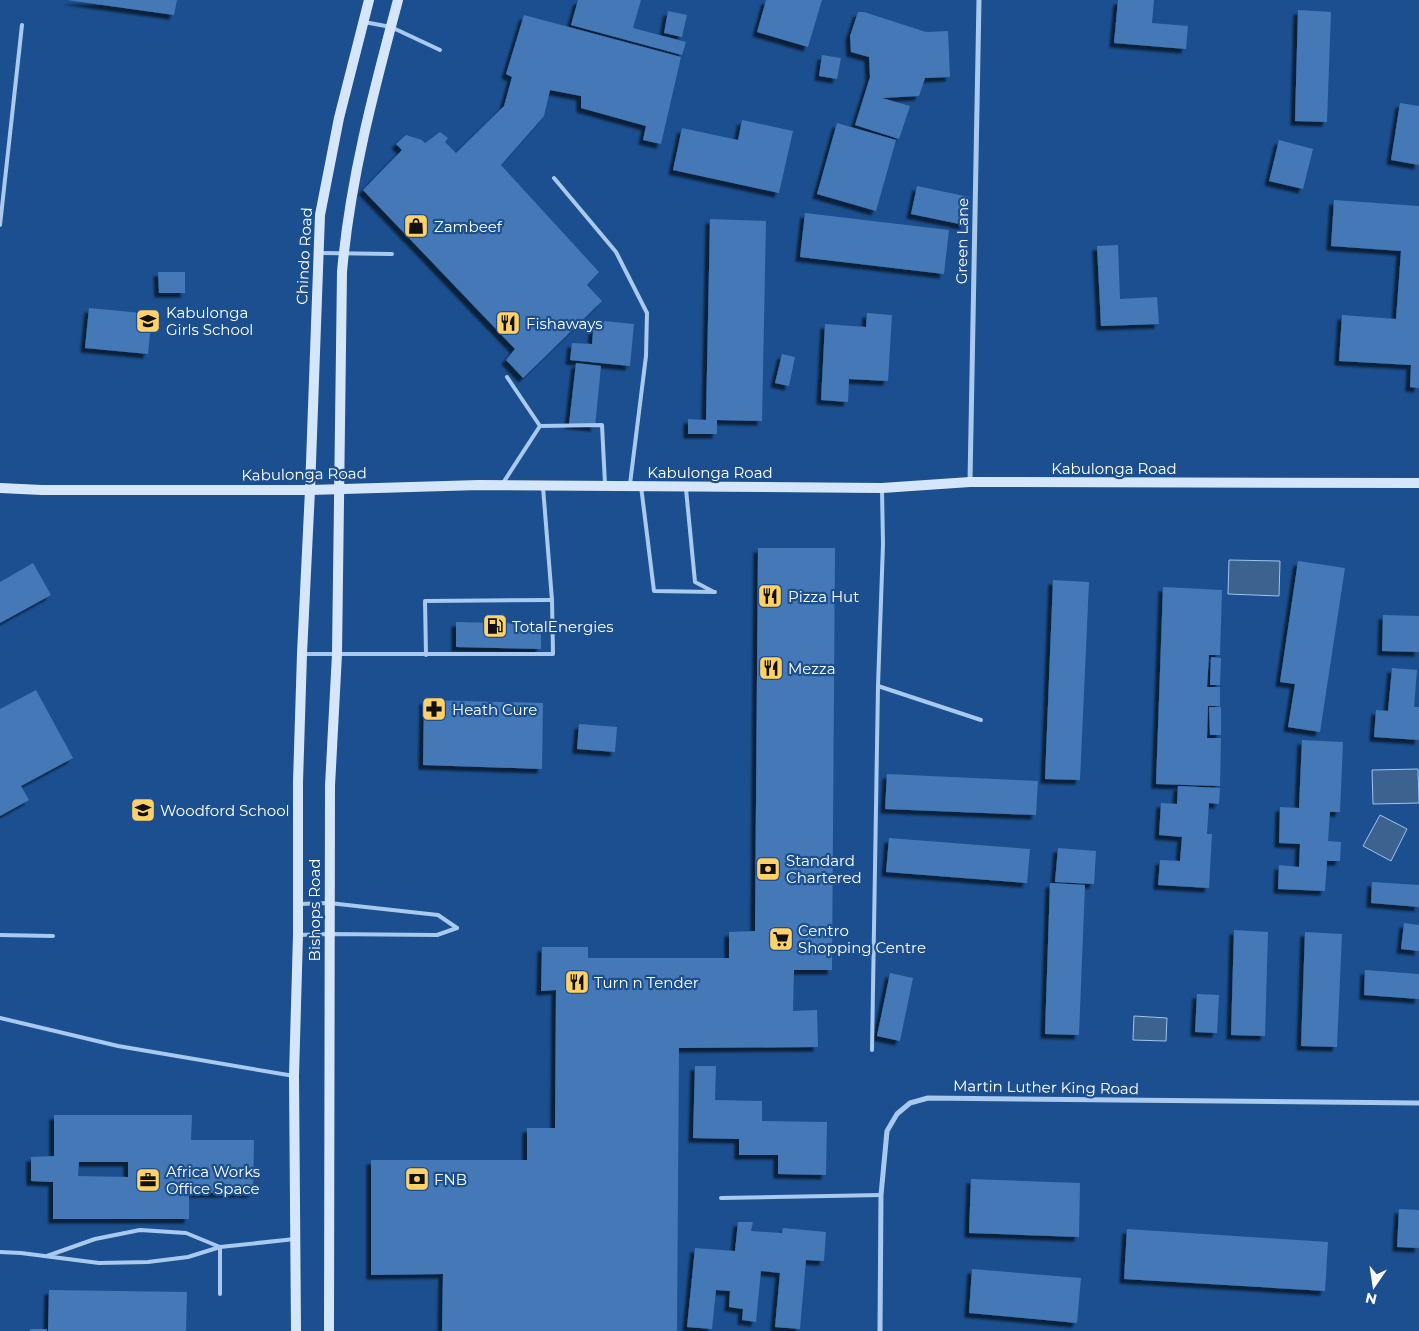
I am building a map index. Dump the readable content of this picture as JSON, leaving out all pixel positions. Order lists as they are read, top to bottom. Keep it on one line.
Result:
{"streets":{"main road":["Chindo Road","Kabulonga Road","Bishops Road"],"street":["Green Lane","Martin Luther King Road"]},"crossings":[["Green Lane","Kabulonga Road"],["Chindo Road","Kabulonga Road"],["Chindo Road","Bishops Road"],["Kabulonga Road","Bishops Road"]],"places":{"shop":["Zambeef"],"school or university":["Kabulonga Girls School","Woodford School"],"restaurant":["Fishaways","Pizza Hut","Mezza","Turn n Tender"],"fuel station":["TotalEnergies"],"pharmacy":["Heath Cure"],"bank":["Standard Chartered","FNB"],"supermarket":["Centro Shopping Centre"],"office":["Africa Works Office Space"]},"north":"bottom"}
